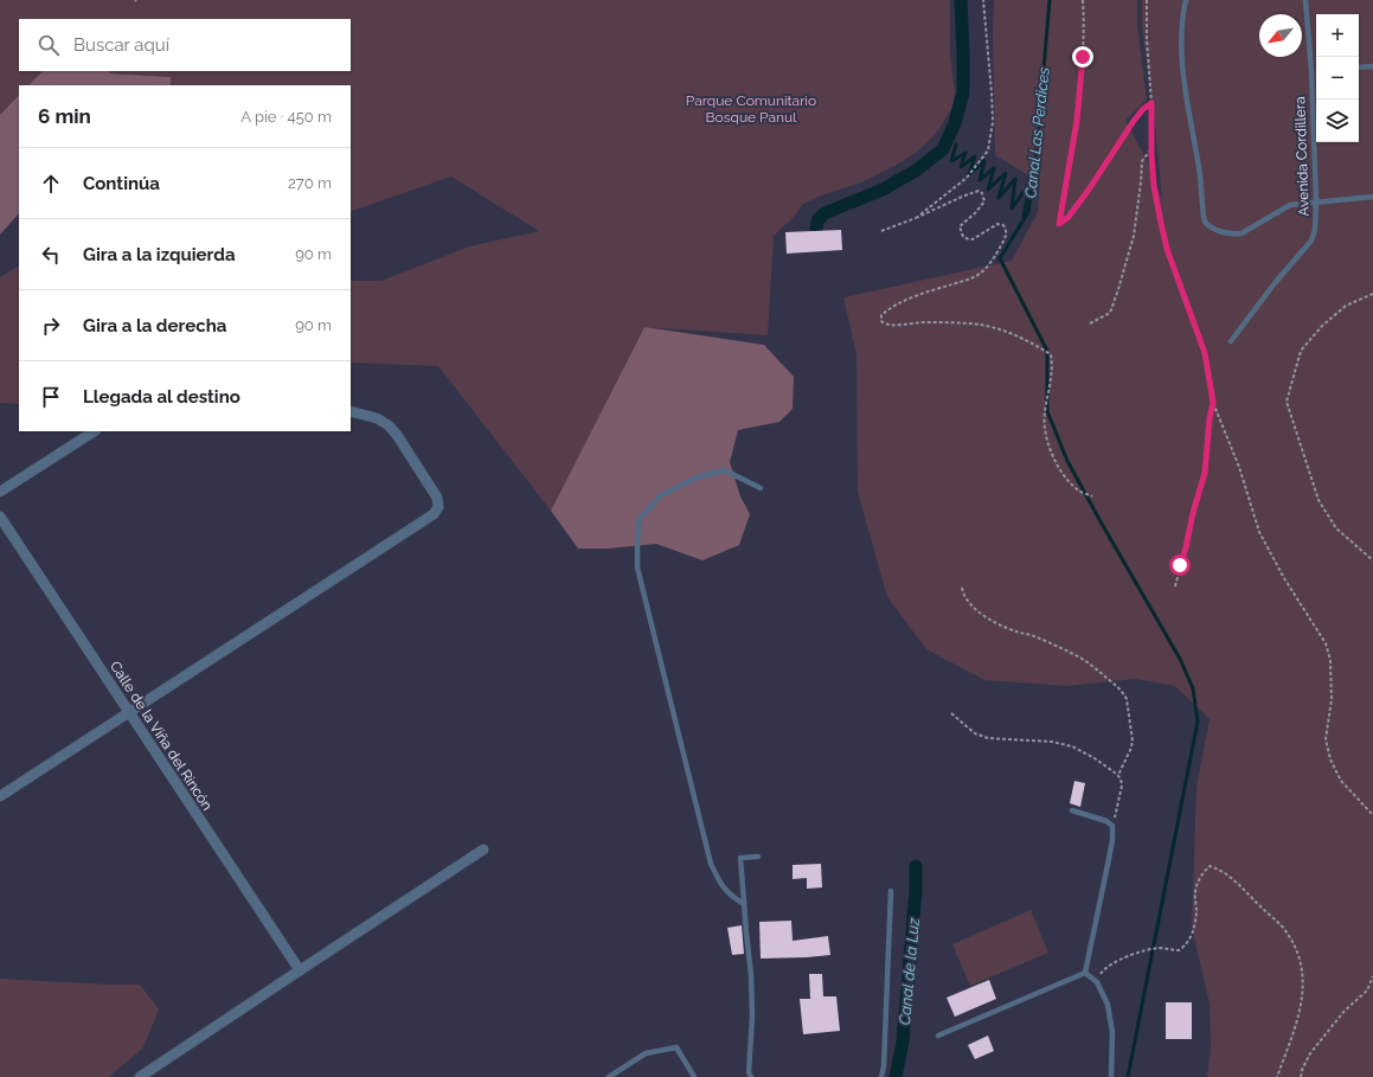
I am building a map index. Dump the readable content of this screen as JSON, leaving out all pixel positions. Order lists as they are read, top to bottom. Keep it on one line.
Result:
{"streets":{"street":["Calle de la Viña del Rincón"],"lane":["Avenida Cordillera"]},"water":["Canal Las Perdices","Canal de la Luz"],"parks":["Parque Comunitario Bosque Panul"],"north":"bottom left","page":{"map_buttons":["+","−"],"search":"Buscar aquí","heading":["6 min","A pie · 450 m"],"list":[["Continúa","270 m"],["Gira a la izquierda","90 m"],["Gira a la derecha","90 m"],"Llegada al destino"]}}
